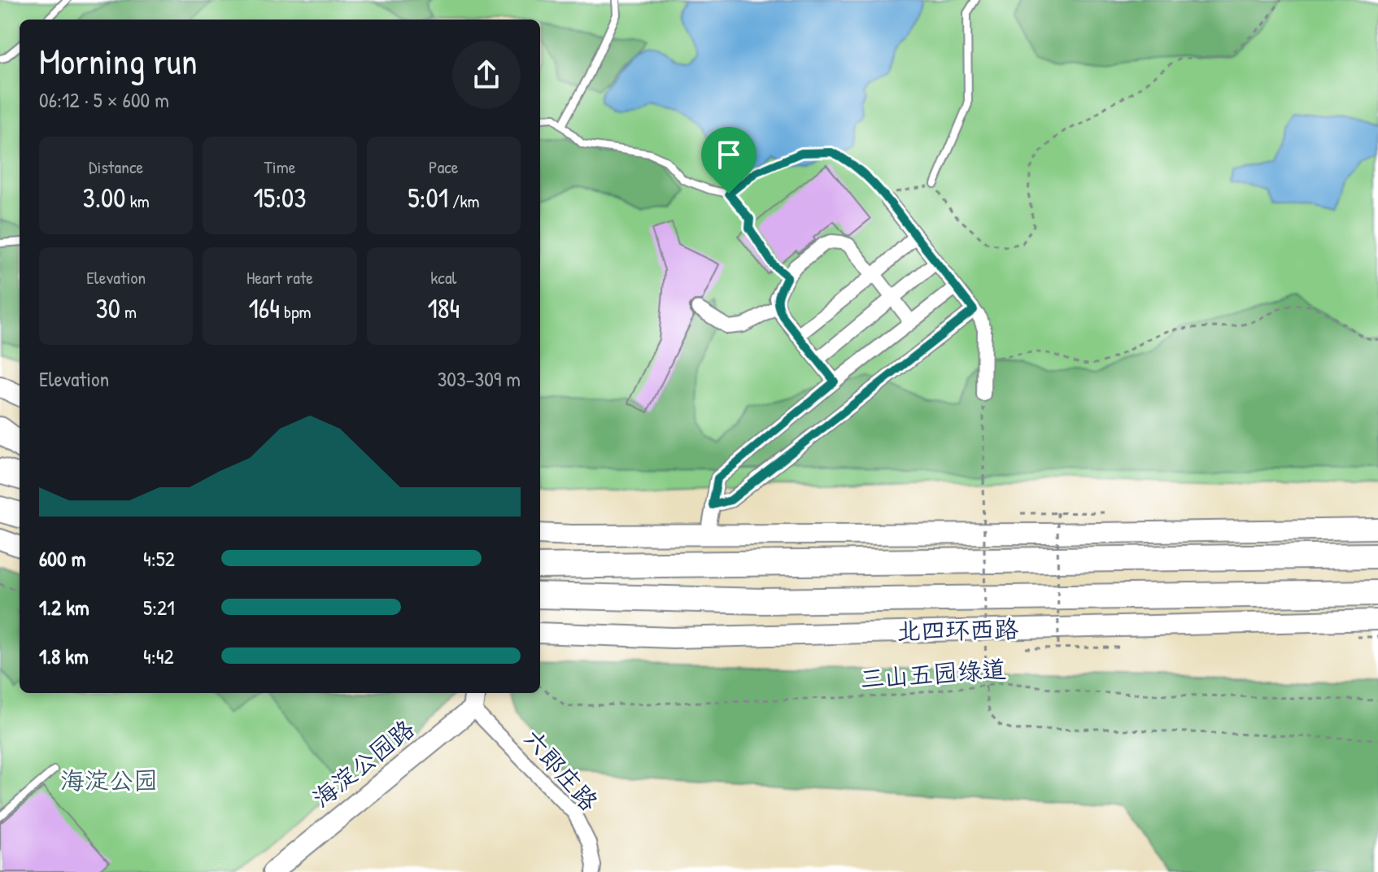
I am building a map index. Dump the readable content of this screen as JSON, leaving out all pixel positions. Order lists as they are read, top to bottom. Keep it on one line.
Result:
{"streets":{"highway":["北四环西路"],"street":["海淀公园路","六郎庄路"],"path":["三山五园绿道"]},"crossings":[["海淀公园路","六郎庄路"]],"parks":["海淀公园"],"page":{"heading":["Morning run","06:12 · 5 × 600 m"],"stats":[["Distance","3.00 km"],["Time","15:03"],["Pace","5:01 /km"],["Elevation","30 m"],["Heart rate","164 bpm"],["kcal","184"]],"chart":["Elevation","303–309 m"],"list":[{"name":"600 m","note":"4:52"},{"name":"1.2 km","note":"5:21"},{"name":"1.8 km","note":"4:42"}]}}
